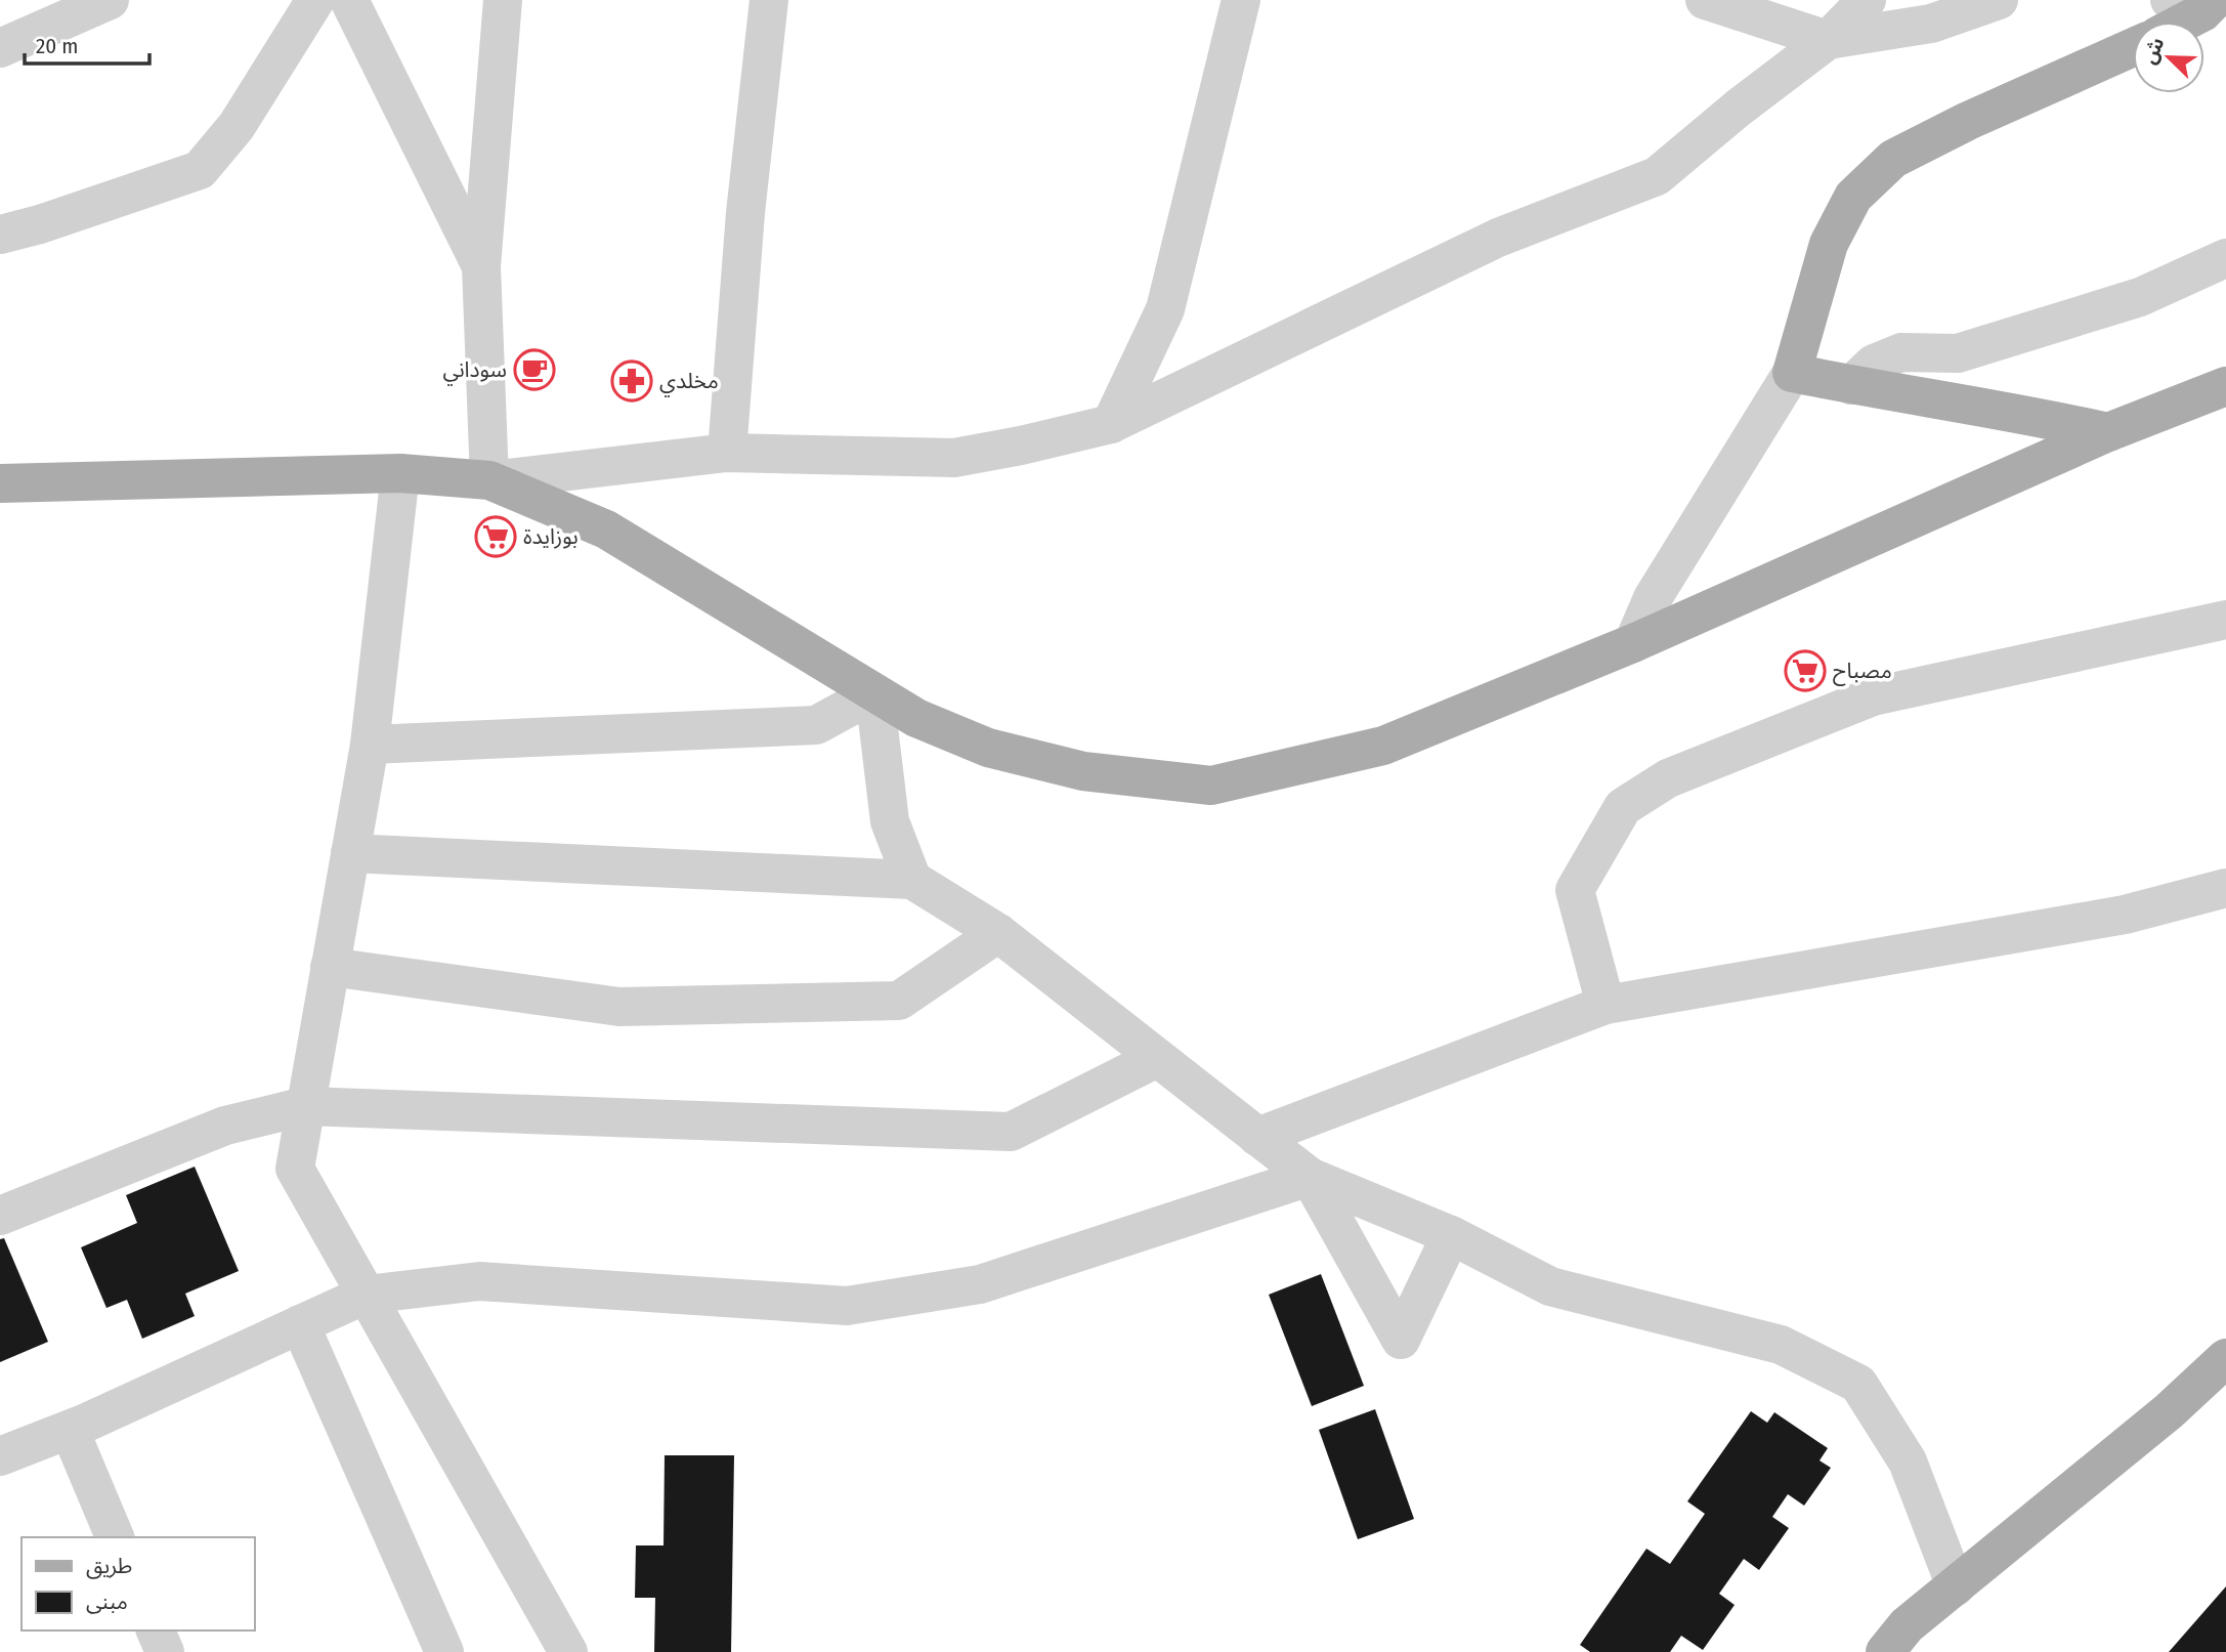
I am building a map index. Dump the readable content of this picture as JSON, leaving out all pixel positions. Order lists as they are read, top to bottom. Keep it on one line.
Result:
{"places":{"cafe":["سوداني"],"pharmacy":["مخلدي"],"supermarket":["بوزايدة","مصباح"]},"legend":["طريق","مبنى"],"scale_bar":"20 m","north":"top left"}
